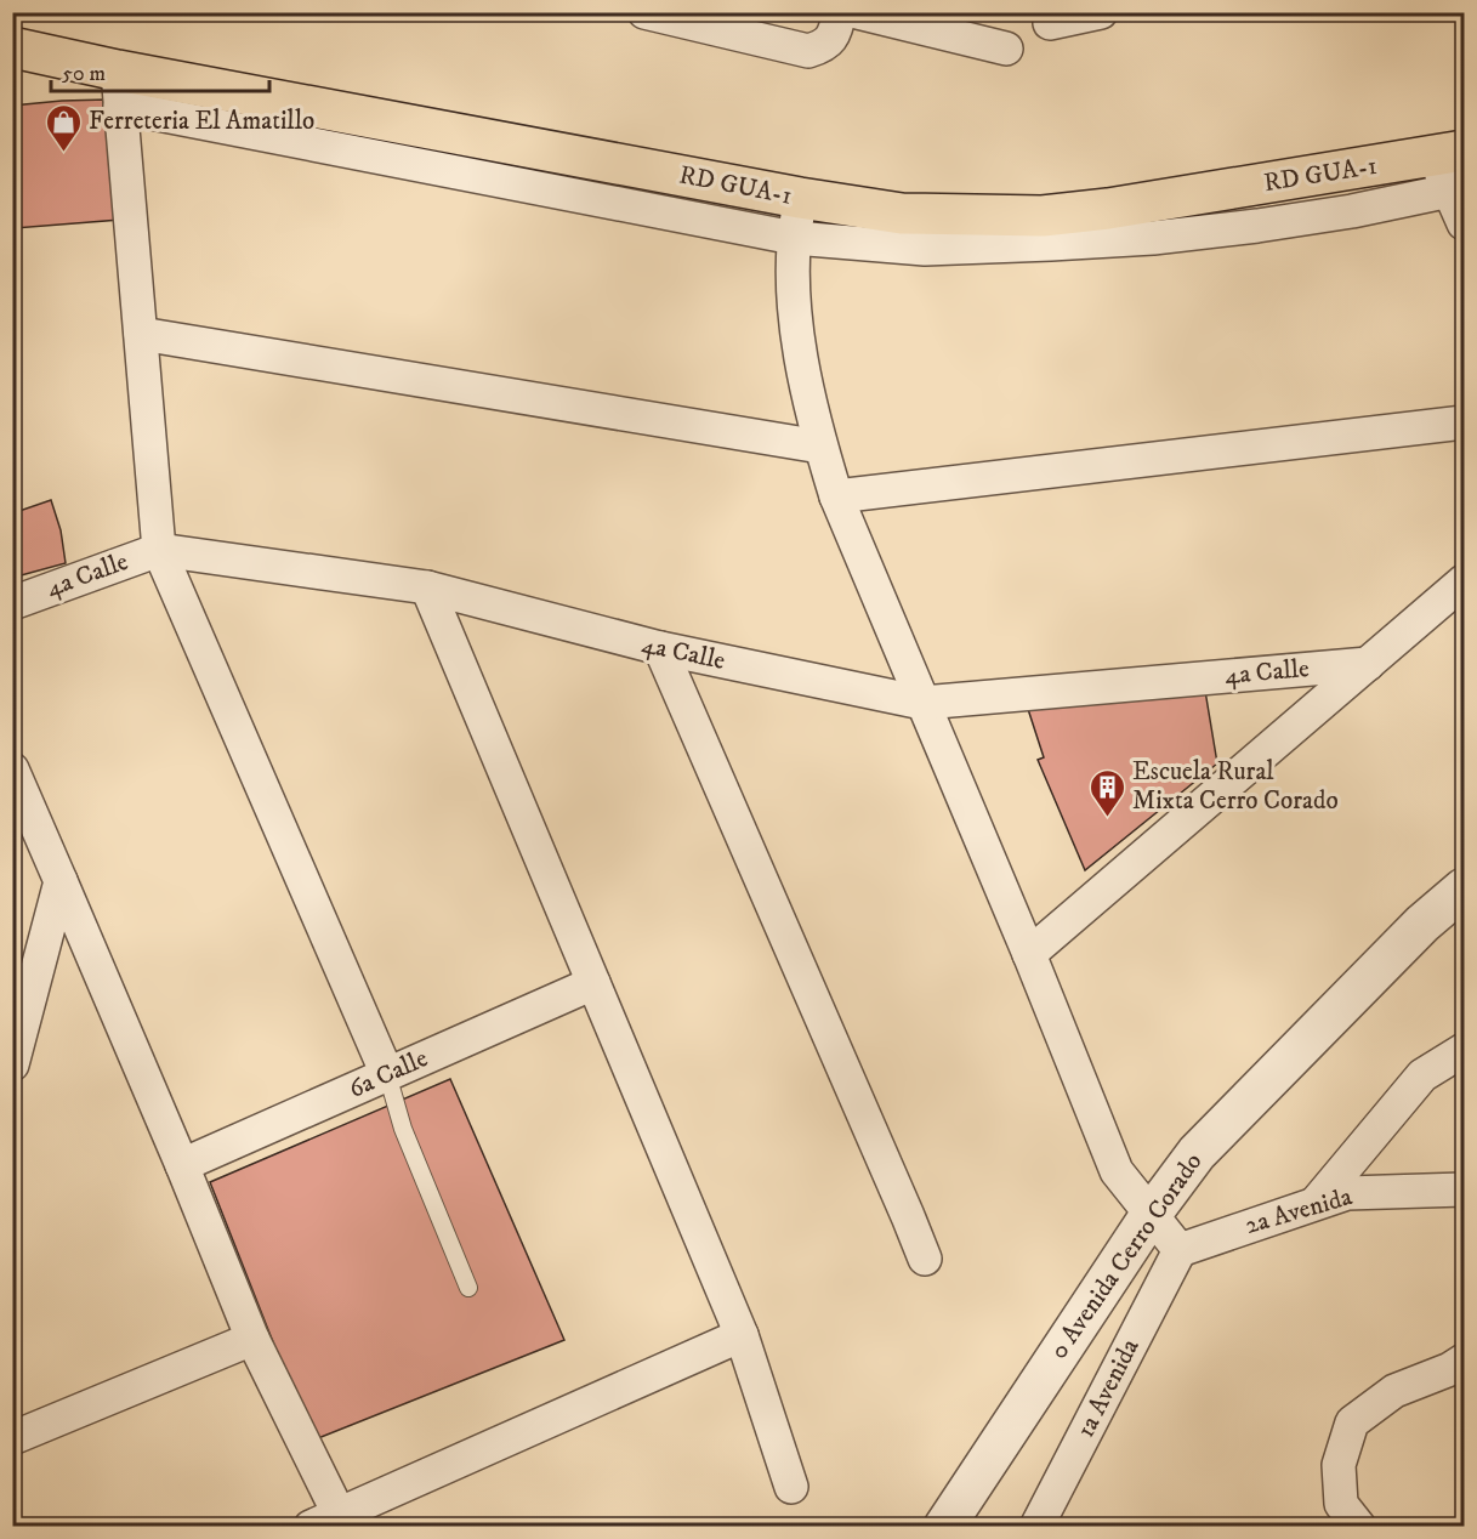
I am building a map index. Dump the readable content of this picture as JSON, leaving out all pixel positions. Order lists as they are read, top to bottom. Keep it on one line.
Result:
{"streets":{"main road":["RD GUA-1"],"street":["4a Calle","6a Calle","2a Avenida","0 Avenida Cerro Corado","1a Avenida"]},"crossings":[["2a Avenida","1a Avenida"]],"places":{"shop":["Ferreteria El Amatillo"],"building":["Escuela Rural Mixta Cerro Corado"]},"scale_bar":"50 m"}
